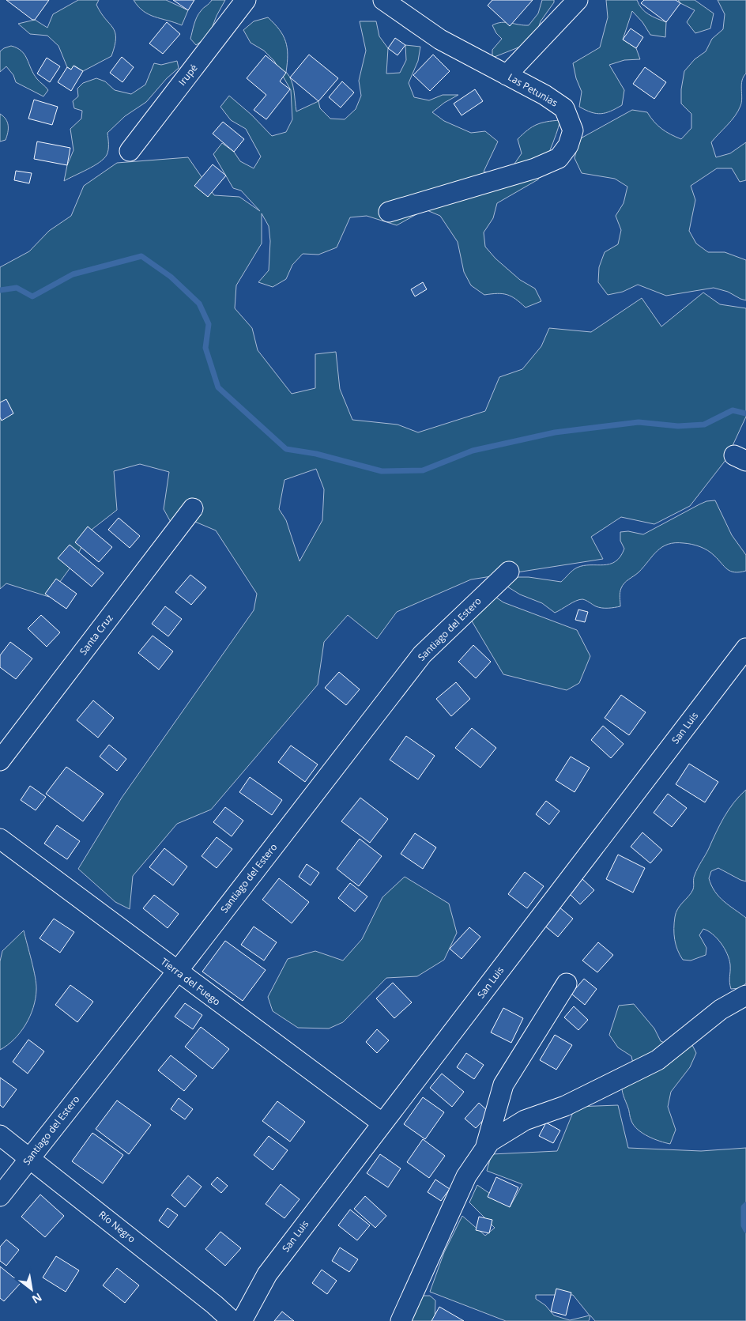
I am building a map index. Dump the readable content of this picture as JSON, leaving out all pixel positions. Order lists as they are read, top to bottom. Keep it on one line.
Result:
{"streets":{"street":["Irupé","Las Petunias","Santiago del Estero","Santa Cruz","San Luis","Tierra del Fuego","Río Negro"]},"crossings":[["Santiago del Estero","Tierra del Fuego"],["Santiago del Estero","Río Negro"],["San Luis","Tierra del Fuego"]],"north":"bottom right"}
